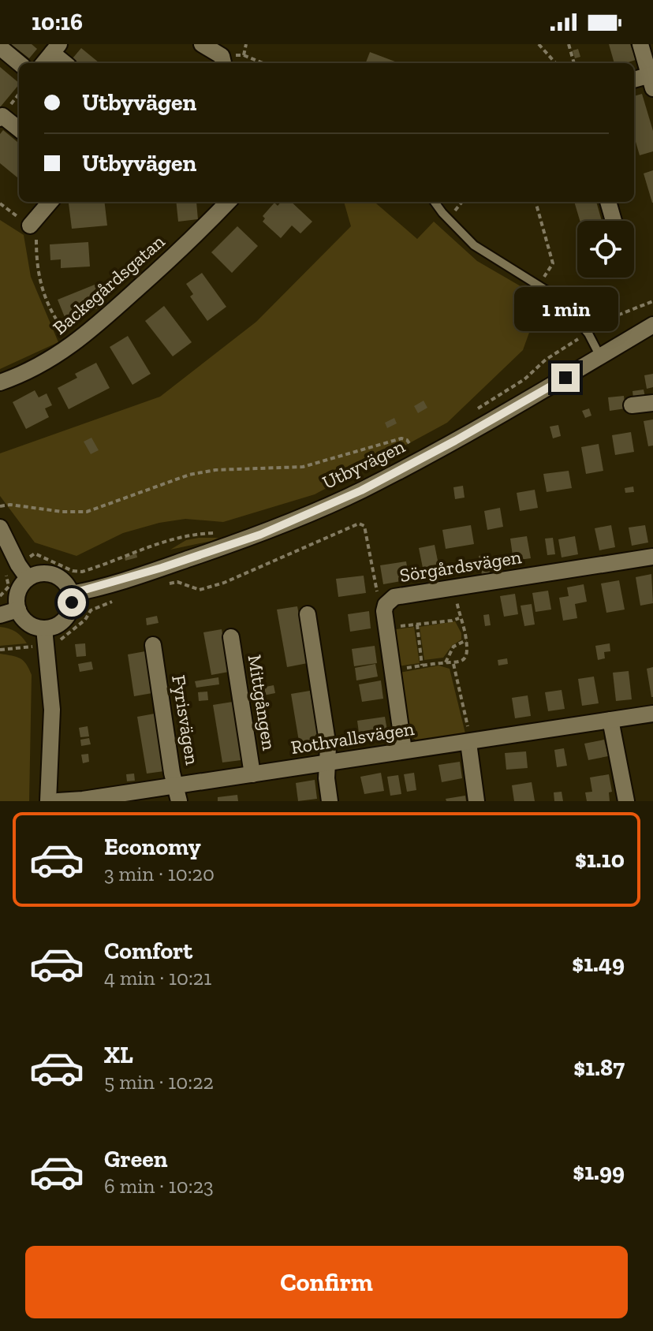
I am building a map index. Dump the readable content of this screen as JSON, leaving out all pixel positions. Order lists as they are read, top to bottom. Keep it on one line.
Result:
{"streets":{"street":["Backegårdsgatan","Utbyvägen","Sörgårdsvägen","Mittgången","Fyrisvägen","Rothvallsvägen"]},"crossings":[["Sörgårdsvägen","Rothvallsvägen"],["Mittgången","Rothvallsvägen"],["Fyrisvägen","Rothvallsvägen"]],"page":{"status":"10:16","banner":["Utbyvägen","Utbyvägen"],"bubble":"1 min","list":[{"name":"Economy","note":"3 min · 10:20","value":"$1.10"},{"name":"Comfort","note":"4 min · 10:21","value":"$1.49"},{"name":"XL","note":"5 min · 10:22","value":"$1.87"},{"name":"Green","note":"6 min · 10:23","value":"$1.99"}],"buttons":"Confirm"}}
